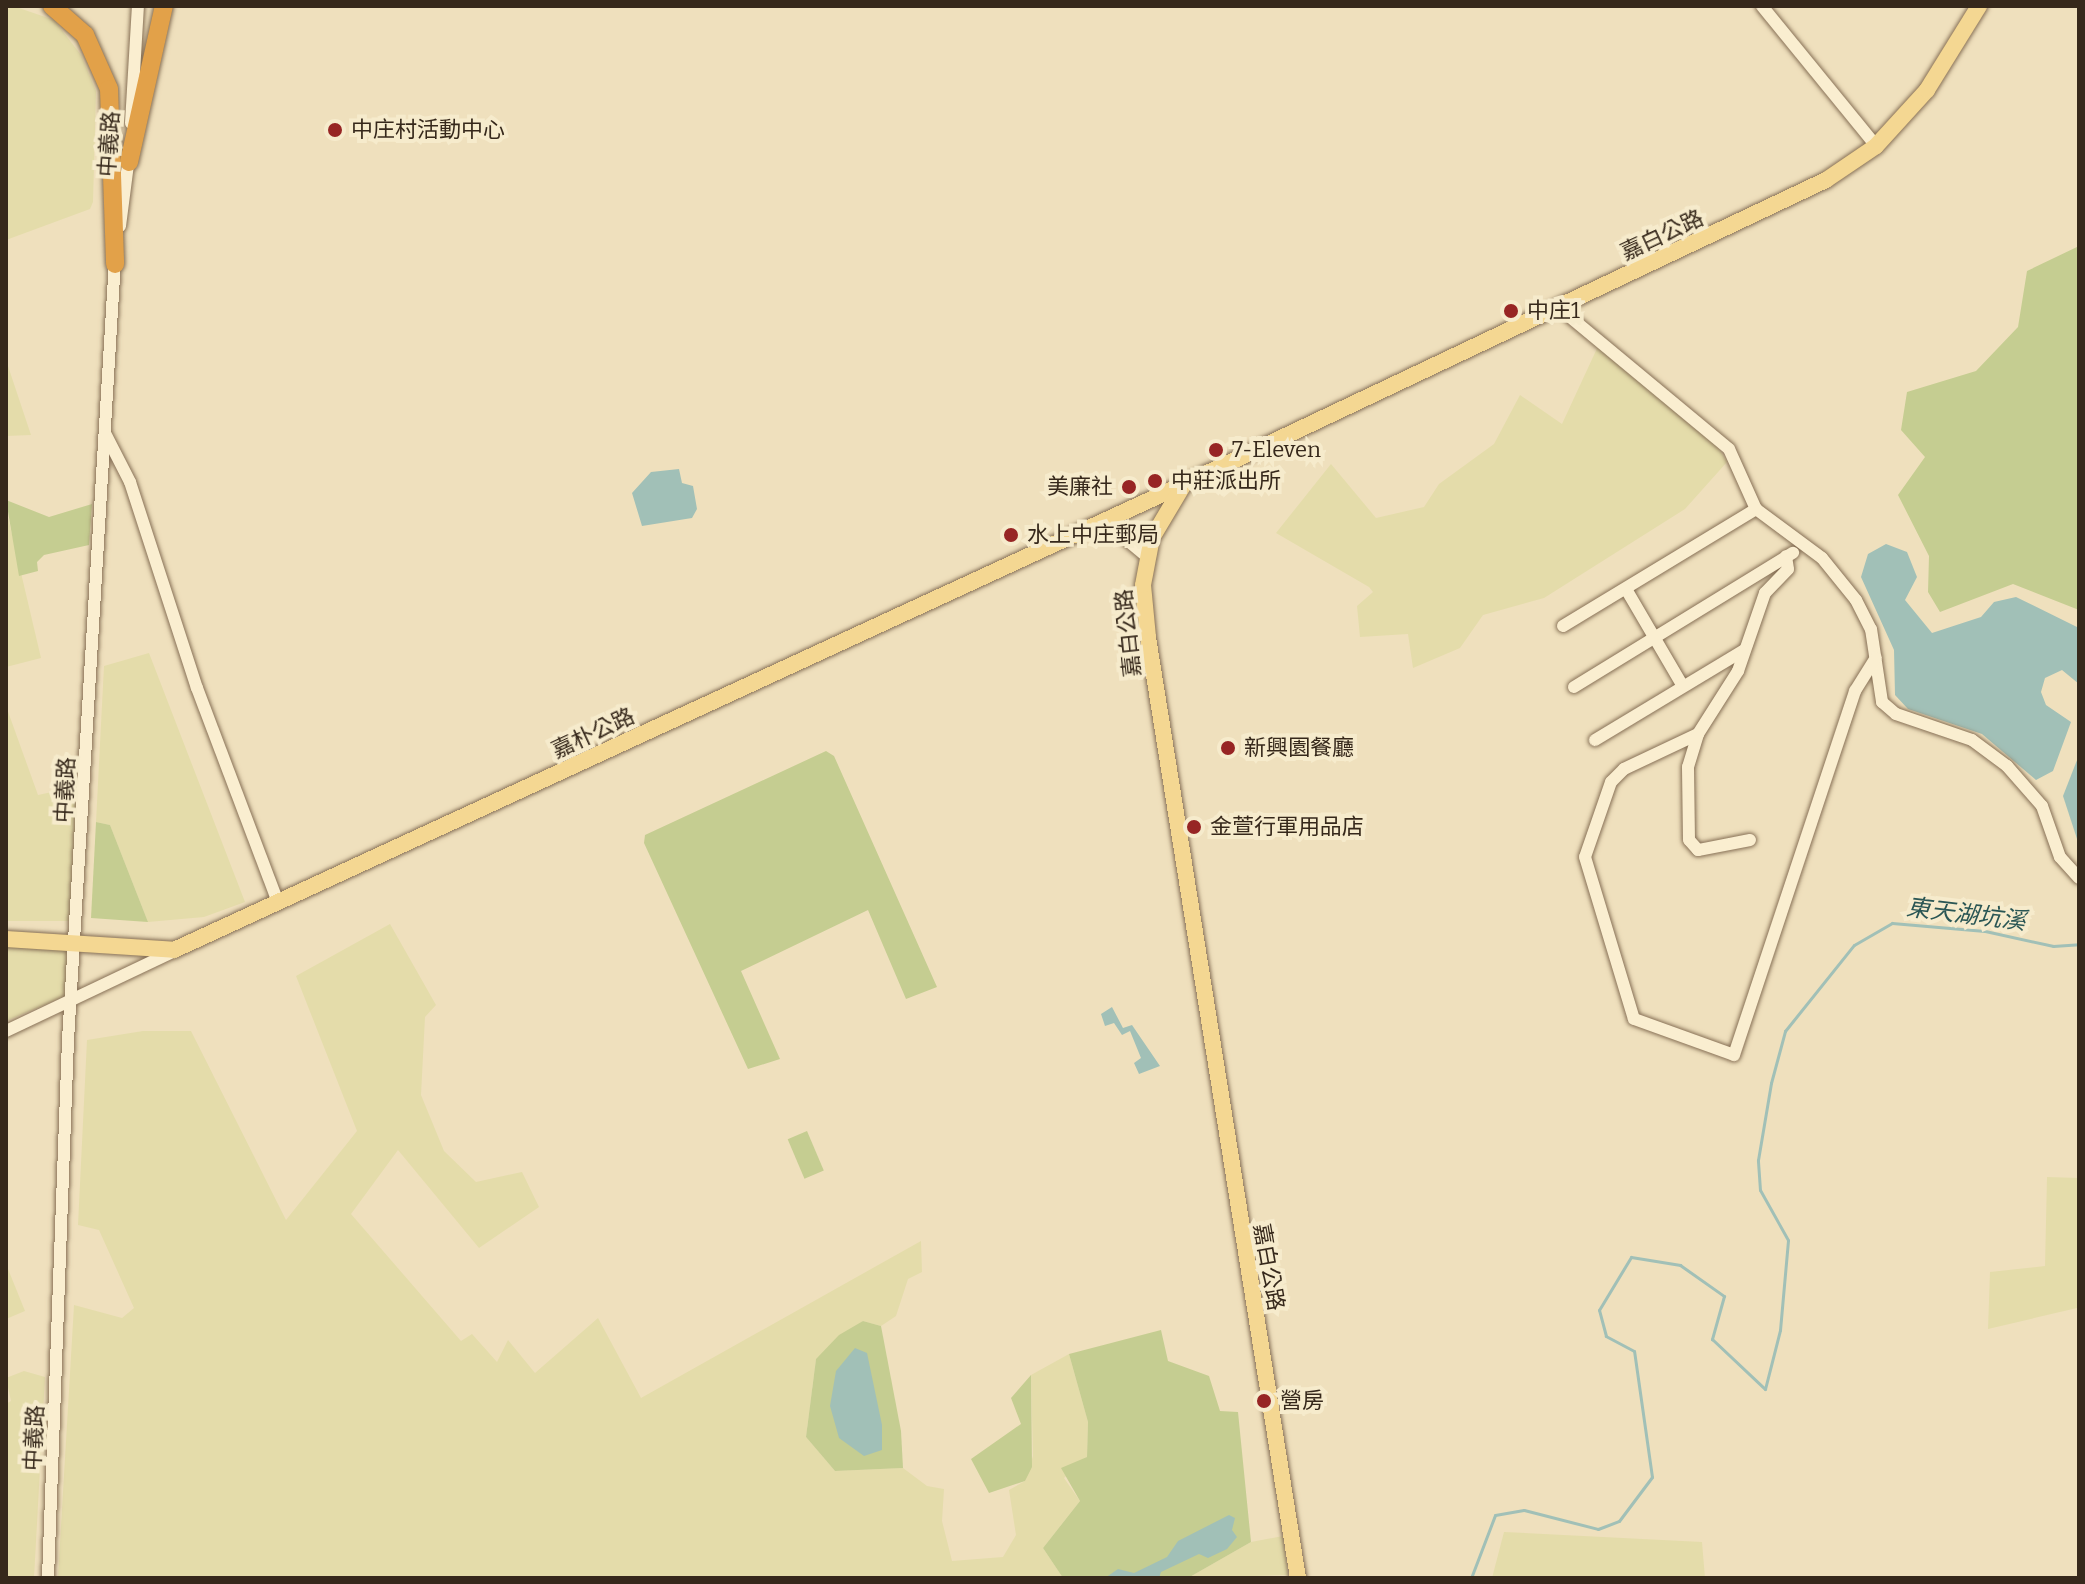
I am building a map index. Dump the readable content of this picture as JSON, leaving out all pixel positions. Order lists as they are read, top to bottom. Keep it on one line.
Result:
{"streets":{"main road":["嘉白公路","嘉朴公路"],"street":["中義路"]},"crossings":[["中義路","嘉朴公路"],["嘉白公路","嘉朴公路"]],"water":["東天湖坑溪"],"places":["中庄村活動中心","中庄1","7-Eleven","中莊派出所","美廉社","水上中庄郵局","新興園餐廳","金萱行軍用品店","營房"]}
